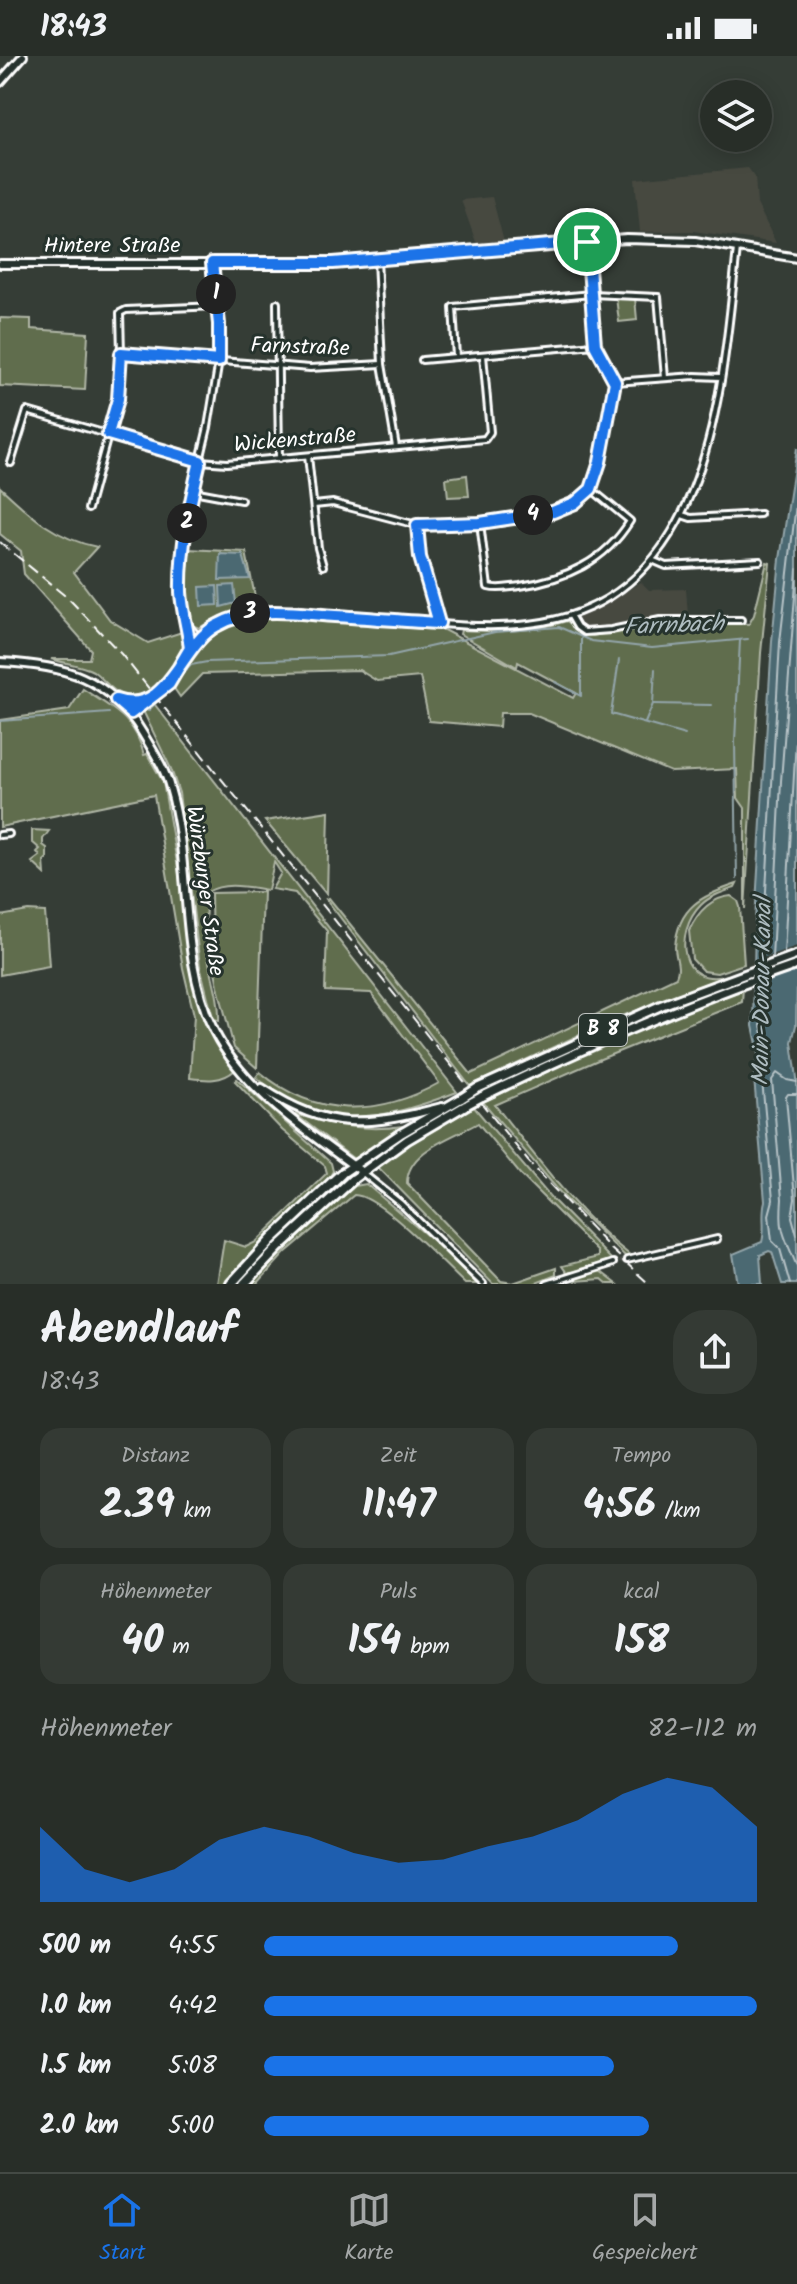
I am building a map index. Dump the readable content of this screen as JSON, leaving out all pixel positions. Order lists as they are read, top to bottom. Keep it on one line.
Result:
{"streets":{"highway":["B 8"],"street":["Hintere Straße","Farnstraße","Wickenstraße","Würzburger Straße"]},"crossings":[["Würzburger Straße","B 8"]],"water":["Farrnbach","Main-Donau-Kanal"],"page":{"status":"18:43","pins":["1","4","2","3"],"heading":["Abendlauf","18:43"],"stats":[["Distanz","2.39 km"],["Zeit","11:47"],["Tempo","4:56 /km"],["Höhenmeter","40 m"],["Puls","154 bpm"],["kcal","158"]],"chart":["Höhenmeter","82–112 m"],"list":[{"name":"500 m","note":"4:55"},{"name":"1.0 km","note":"4:42"},{"name":"1.5 km","note":"5:08"},{"name":"2.0 km","note":"5:00"}],"tabs":["Start","Karte","Gespeichert"]}}
